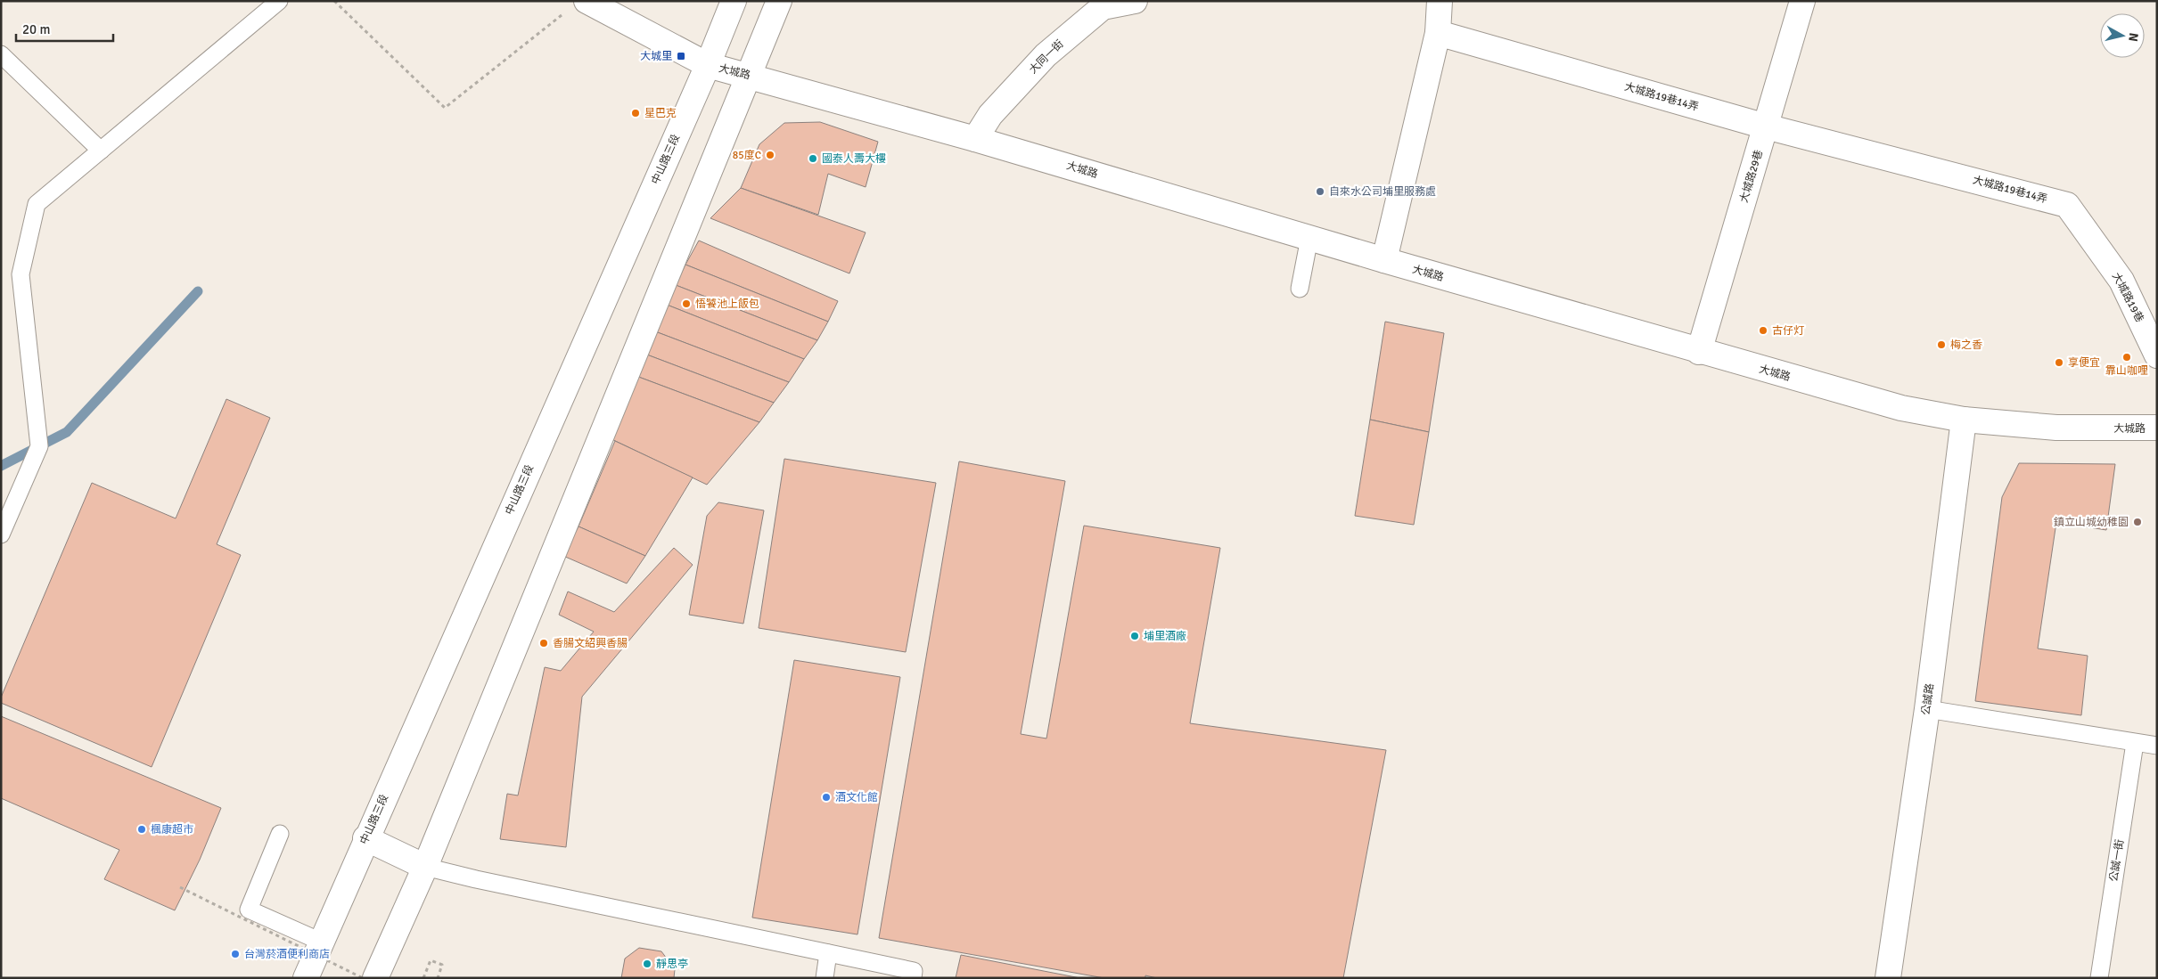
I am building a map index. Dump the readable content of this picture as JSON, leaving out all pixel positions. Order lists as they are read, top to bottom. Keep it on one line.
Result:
{"streets":{"street":["大同一街","大城路","大城路19巷14弄","中山路三段","大城路29巷","大城路19巷","公誠路"],"lane":["公誠一街"]},"crossings":[["大同一街","大城路"],["大城路","中山路三段"],["大城路","大城路29巷"],["大城路","公誠路"],["大城路19巷14弄","大城路29巷"],["大城路19巷14弄","大城路19巷"]],"places":{"transit":["大城里"],"other":["星巴克","85度C","國泰人壽大樓","自來水公司埔里服務處","悟饕池上飯包","古仔灯","梅之香","靠山咖哩","享便宜","鎮立山城幼稚園","埔里酒廠","香腸文紹興香腸","酒文化館","楓康超市","台灣菸酒便利商店","靜思亭"]},"scale_bar":"20 m","north":"right"}
